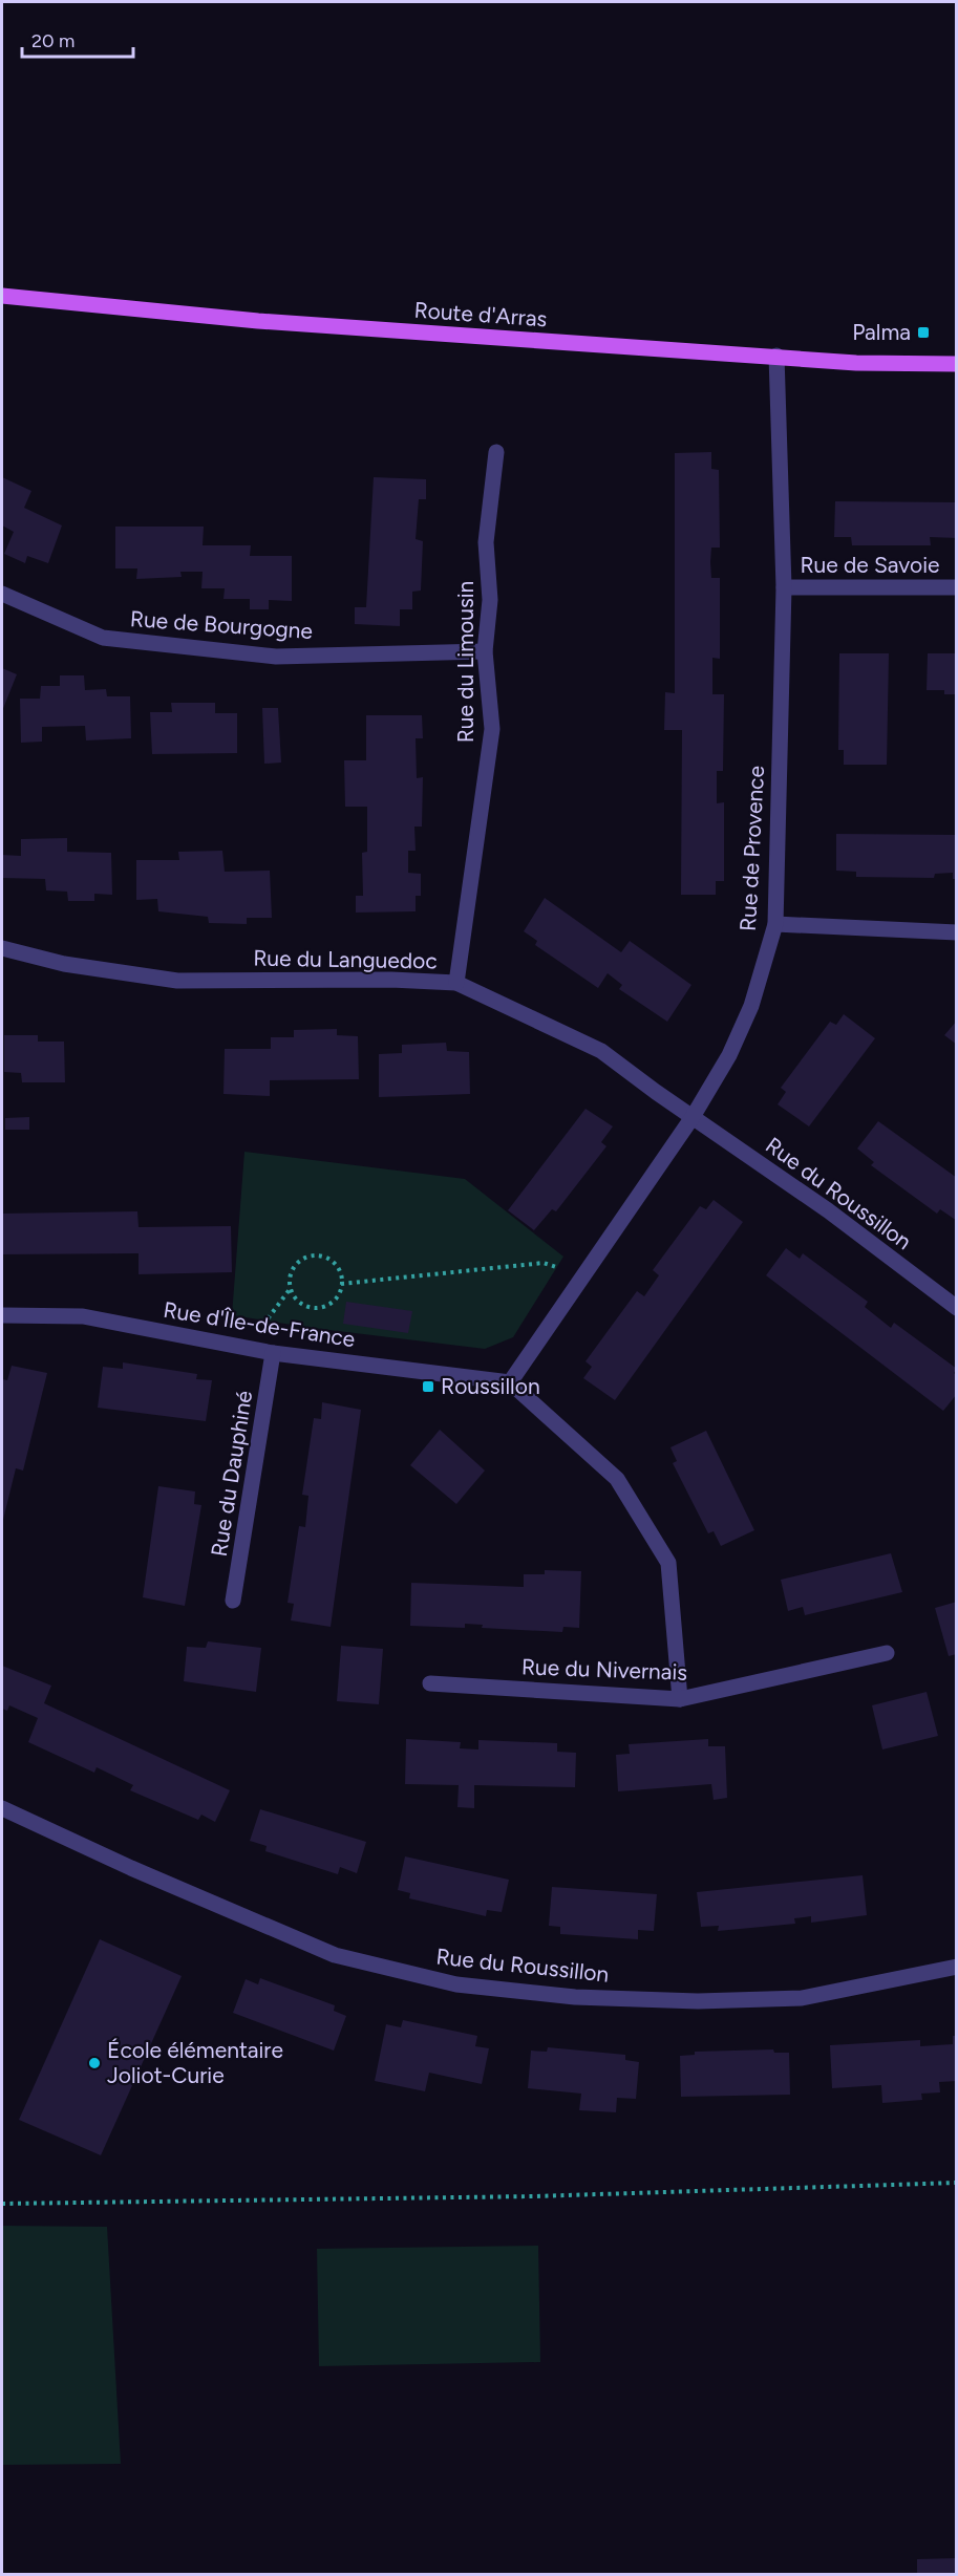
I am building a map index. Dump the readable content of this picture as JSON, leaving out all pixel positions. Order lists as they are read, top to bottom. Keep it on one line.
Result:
{"streets":{"main road":["Route d'Arras"],"street":["Rue de Savoie","Rue de Bourgogne","Rue du Limousin","Rue de Provence","Rue du Languedoc","Rue du Roussillon","Rue d'Île-de-France","Rue du Dauphiné","Rue du Nivernais"]},"crossings":[["Route d'Arras","Rue de Provence"],["Rue de Savoie","Rue de Provence"],["Rue de Bourgogne","Rue du Limousin"],["Rue du Limousin","Rue du Languedoc"],["Rue de Provence","Rue du Languedoc"],["Rue de Provence","Rue du Roussillon"],["Rue de Provence","Rue d'Île-de-France"],["Rue du Languedoc","Rue du Roussillon"],["Rue d'Île-de-France","Rue du Dauphiné"]],"places":{"transit":["Palma","Roussillon"],"other":["École élémentaire Joliot-Curie"]},"scale_bar":"20 m"}
